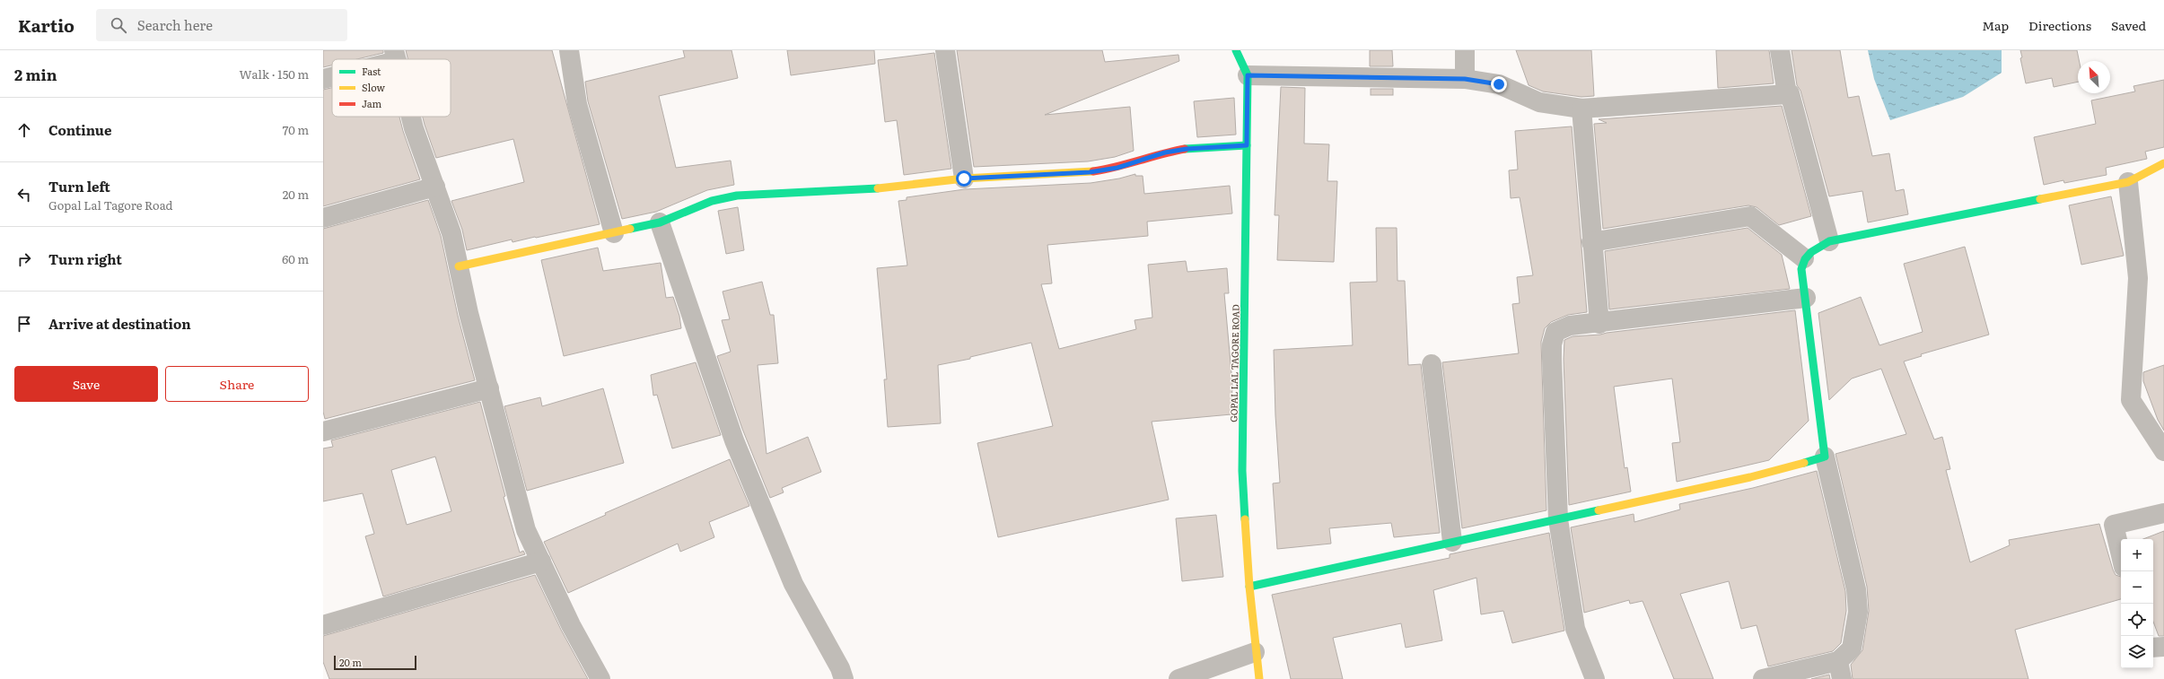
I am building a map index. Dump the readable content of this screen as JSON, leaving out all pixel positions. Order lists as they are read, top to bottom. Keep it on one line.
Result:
{"streets":{"street":["GOPAL LAL TAGORE ROAD"]},"legend":["Fast","Slow","Jam"],"scale_bar":"20 m","north":"top left","page":{"header":"Kartio","search":"Search here","nav":["Map","Directions","Saved"],"heading":["2 min","Walk · 150 m"],"list":[["Continue","70 m"],["Turn left","Gopal Lal Tagore Road","20 m"],["Turn right","60 m"],"Arrive at destination"],"buttons":["Save","Share"],"map_buttons":["+","−"],"scale":"20 m"}}
